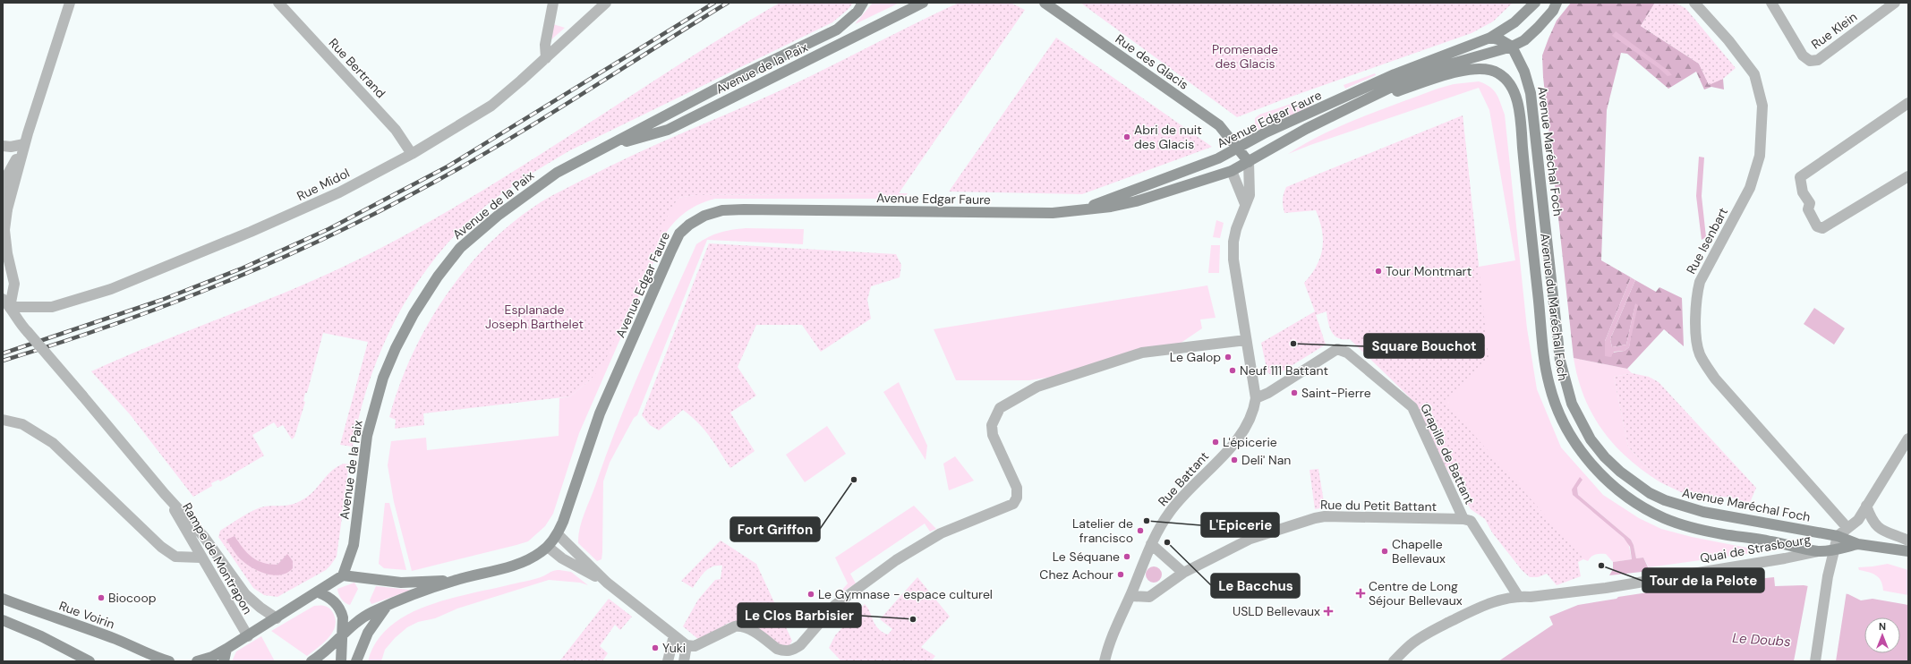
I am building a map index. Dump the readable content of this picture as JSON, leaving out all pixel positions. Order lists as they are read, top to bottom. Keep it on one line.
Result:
{"streets":{"main road":["Rue des Glacis","Avenue de la Paix","Avenue Edgar Faure","Avenue Maréchal Foch","Avenue du Maréchal Foch","Rue Voirin"],"street":["Rue Klein","Rue Bertrand","Rue Midol","Rue Isenbart","Grapille de Battant","Rue Battant","Rue du Petit Battant","Quai de Strasbourg","Rampe de Montrapon"]},"crossings":[["Rue des Glacis","Avenue Edgar Faure"],["Rue des Glacis","Rue Battant"],["Rue Bertrand","Rue Midol"],["Avenue Edgar Faure","Avenue Maréchal Foch"],["Avenue Edgar Faure","Avenue du Maréchal Foch"],["Avenue Edgar Faure","Rue Battant"],["Avenue Maréchal Foch","Avenue du Maréchal Foch"],["Rue Midol","Rampe de Montrapon"],["Avenue du Maréchal Foch","Quai de Strasbourg"],["Grapille de Battant","Rue Battant"],["Grapille de Battant","Rue du Petit Battant"],["Rue Battant","Rue du Petit Battant"]],"water":["Le Doubs"],"parks":["Promenade des Glacis","Esplanade Joseph Barthelet"],"places":{"other":["Abri de nuit des Glacis","Tour Montmart","Square Bouchot","Le Galop","Neuf 111 Battant","Saint-Pierre","L'épicerie","Deli' Nan","Fort Griffon","L'Epicerie","Latelier de francisco","Le Bacchus","Chapelle Bellevaux","Le Séquane","Tour de la Pelote","Chez Achour","Le Gymnase - espace culturel","Biocoop","Le Clos Barbisier","Yuki"],"health":["Centre de Long Séjour Bellevaux","USLD Bellevaux"]},"north":"top"}
